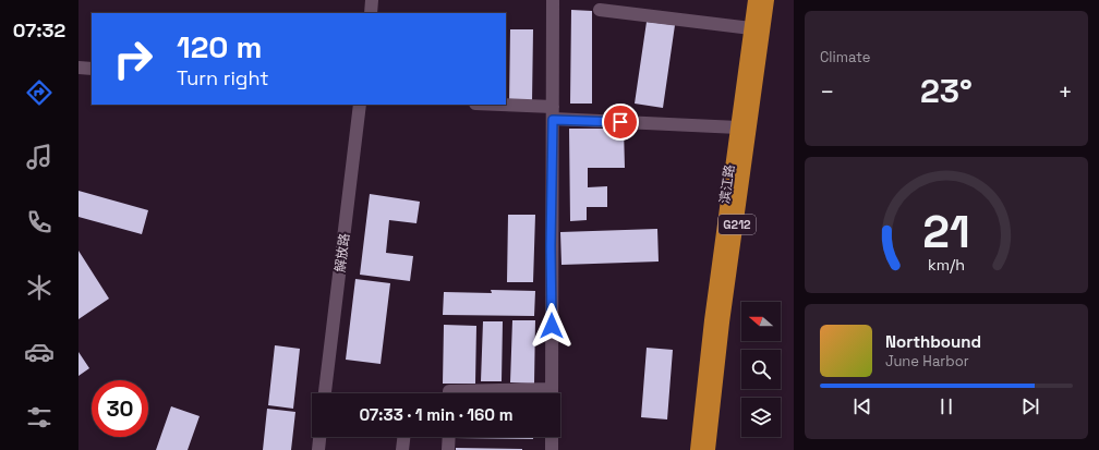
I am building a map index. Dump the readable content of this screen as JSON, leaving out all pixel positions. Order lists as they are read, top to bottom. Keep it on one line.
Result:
{"streets":{"highway":["滨江路","G212"],"street":["解放路"]},"north":"left","page":{"tabs":"07:32","tile":"Climate","turn":["120 m","Turn right"],"heat":["−","23°","+"],"song":["Northbound","June Harbor"],"limit":"30","trip":"07:33 · 1 min · 160 m","gauge":["21","km/h"]}}
